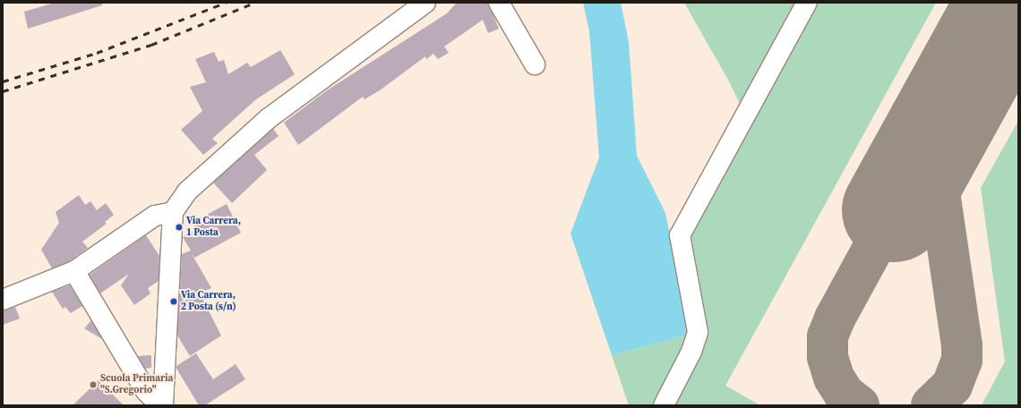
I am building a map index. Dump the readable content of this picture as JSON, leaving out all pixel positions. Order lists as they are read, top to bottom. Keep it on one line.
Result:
{"places":["Via Carrera, 1 Posta","Via Carrera, 2 Posta (s/n)","Scuola Primaria \"S.Gregorio\""]}
